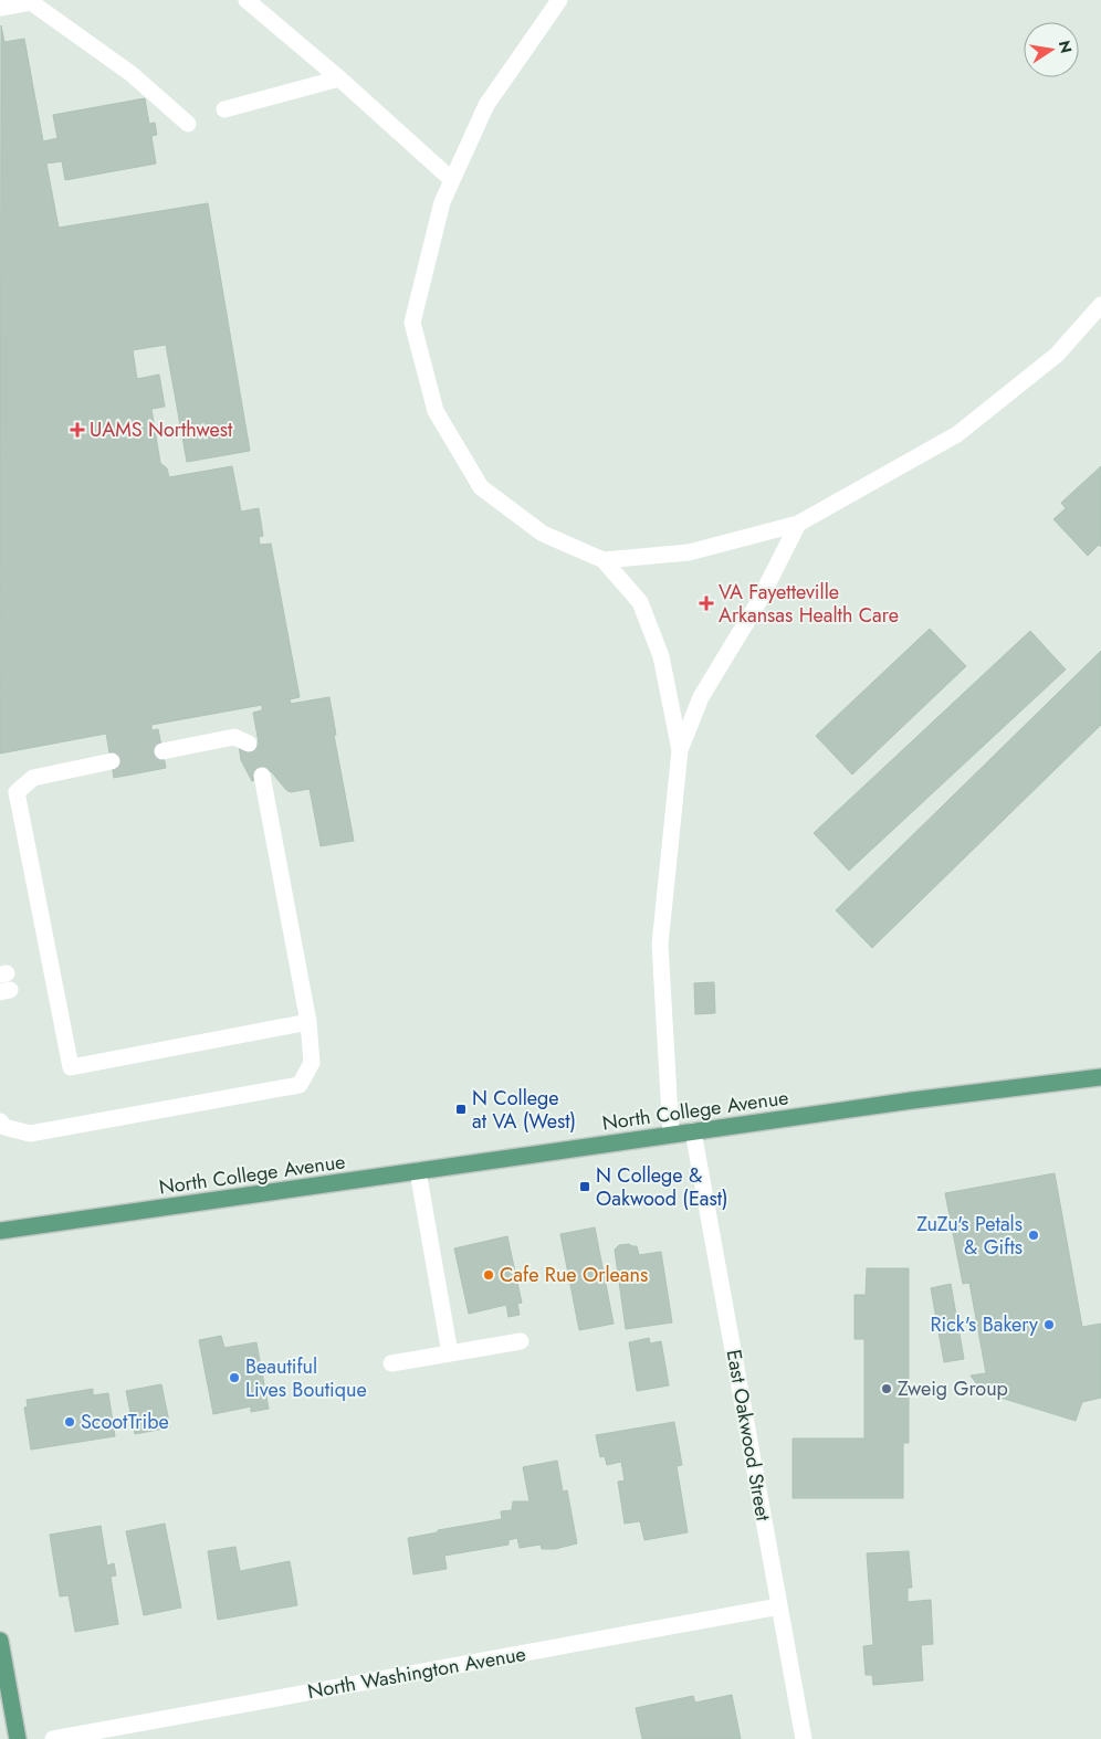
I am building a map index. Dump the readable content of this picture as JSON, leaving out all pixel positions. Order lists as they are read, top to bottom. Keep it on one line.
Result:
{"streets":{"main road":["North College Avenue"],"street":["East Oakwood Street","North Washington Avenue"]},"crossings":[["North College Avenue","East Oakwood Street"],["East Oakwood Street","North Washington Avenue"]],"places":{"health":["UAMS Northwest","VA Fayetteville Arkansas Health Care"],"transit":["N College at VA (West)","N College & Oakwood (East)"],"other":["ZuZu's Petals & Gifts","Cafe Rue Orleans","Rick's Bakery","Beautiful Lives Boutique","Zweig Group","ScootTribe"]},"north":"right"}
